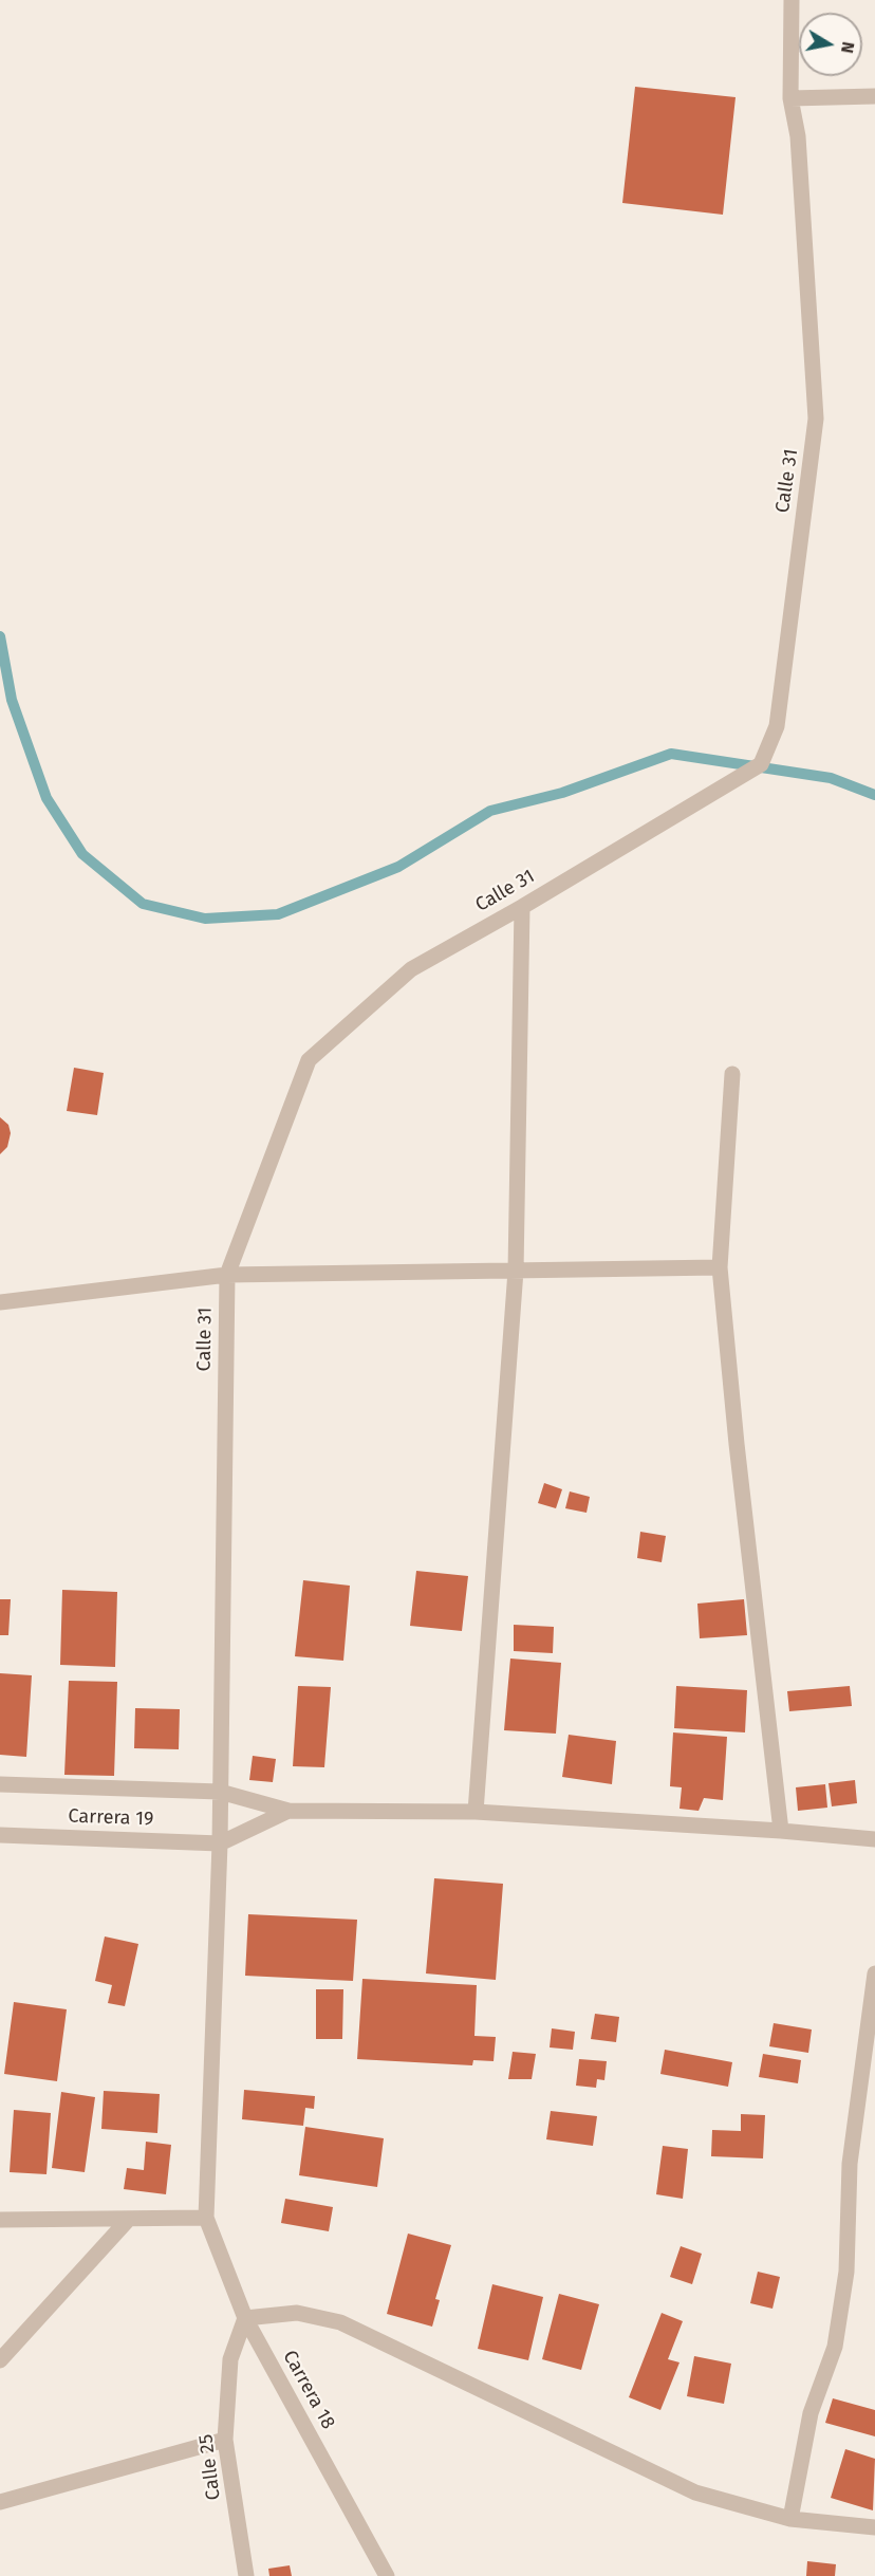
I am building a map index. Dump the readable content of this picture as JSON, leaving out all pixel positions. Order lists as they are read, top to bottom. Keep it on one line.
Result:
{"streets":{"street":["Calle 31","Carrera 19","Carrera 18","Calle 25"]},"crossings":[["Calle 31","Carrera 19"],["Calle 31","Carrera 18"],["Carrera 19","Carrera 18"],["Carrera 18","Calle 25"]],"north":"right"}
